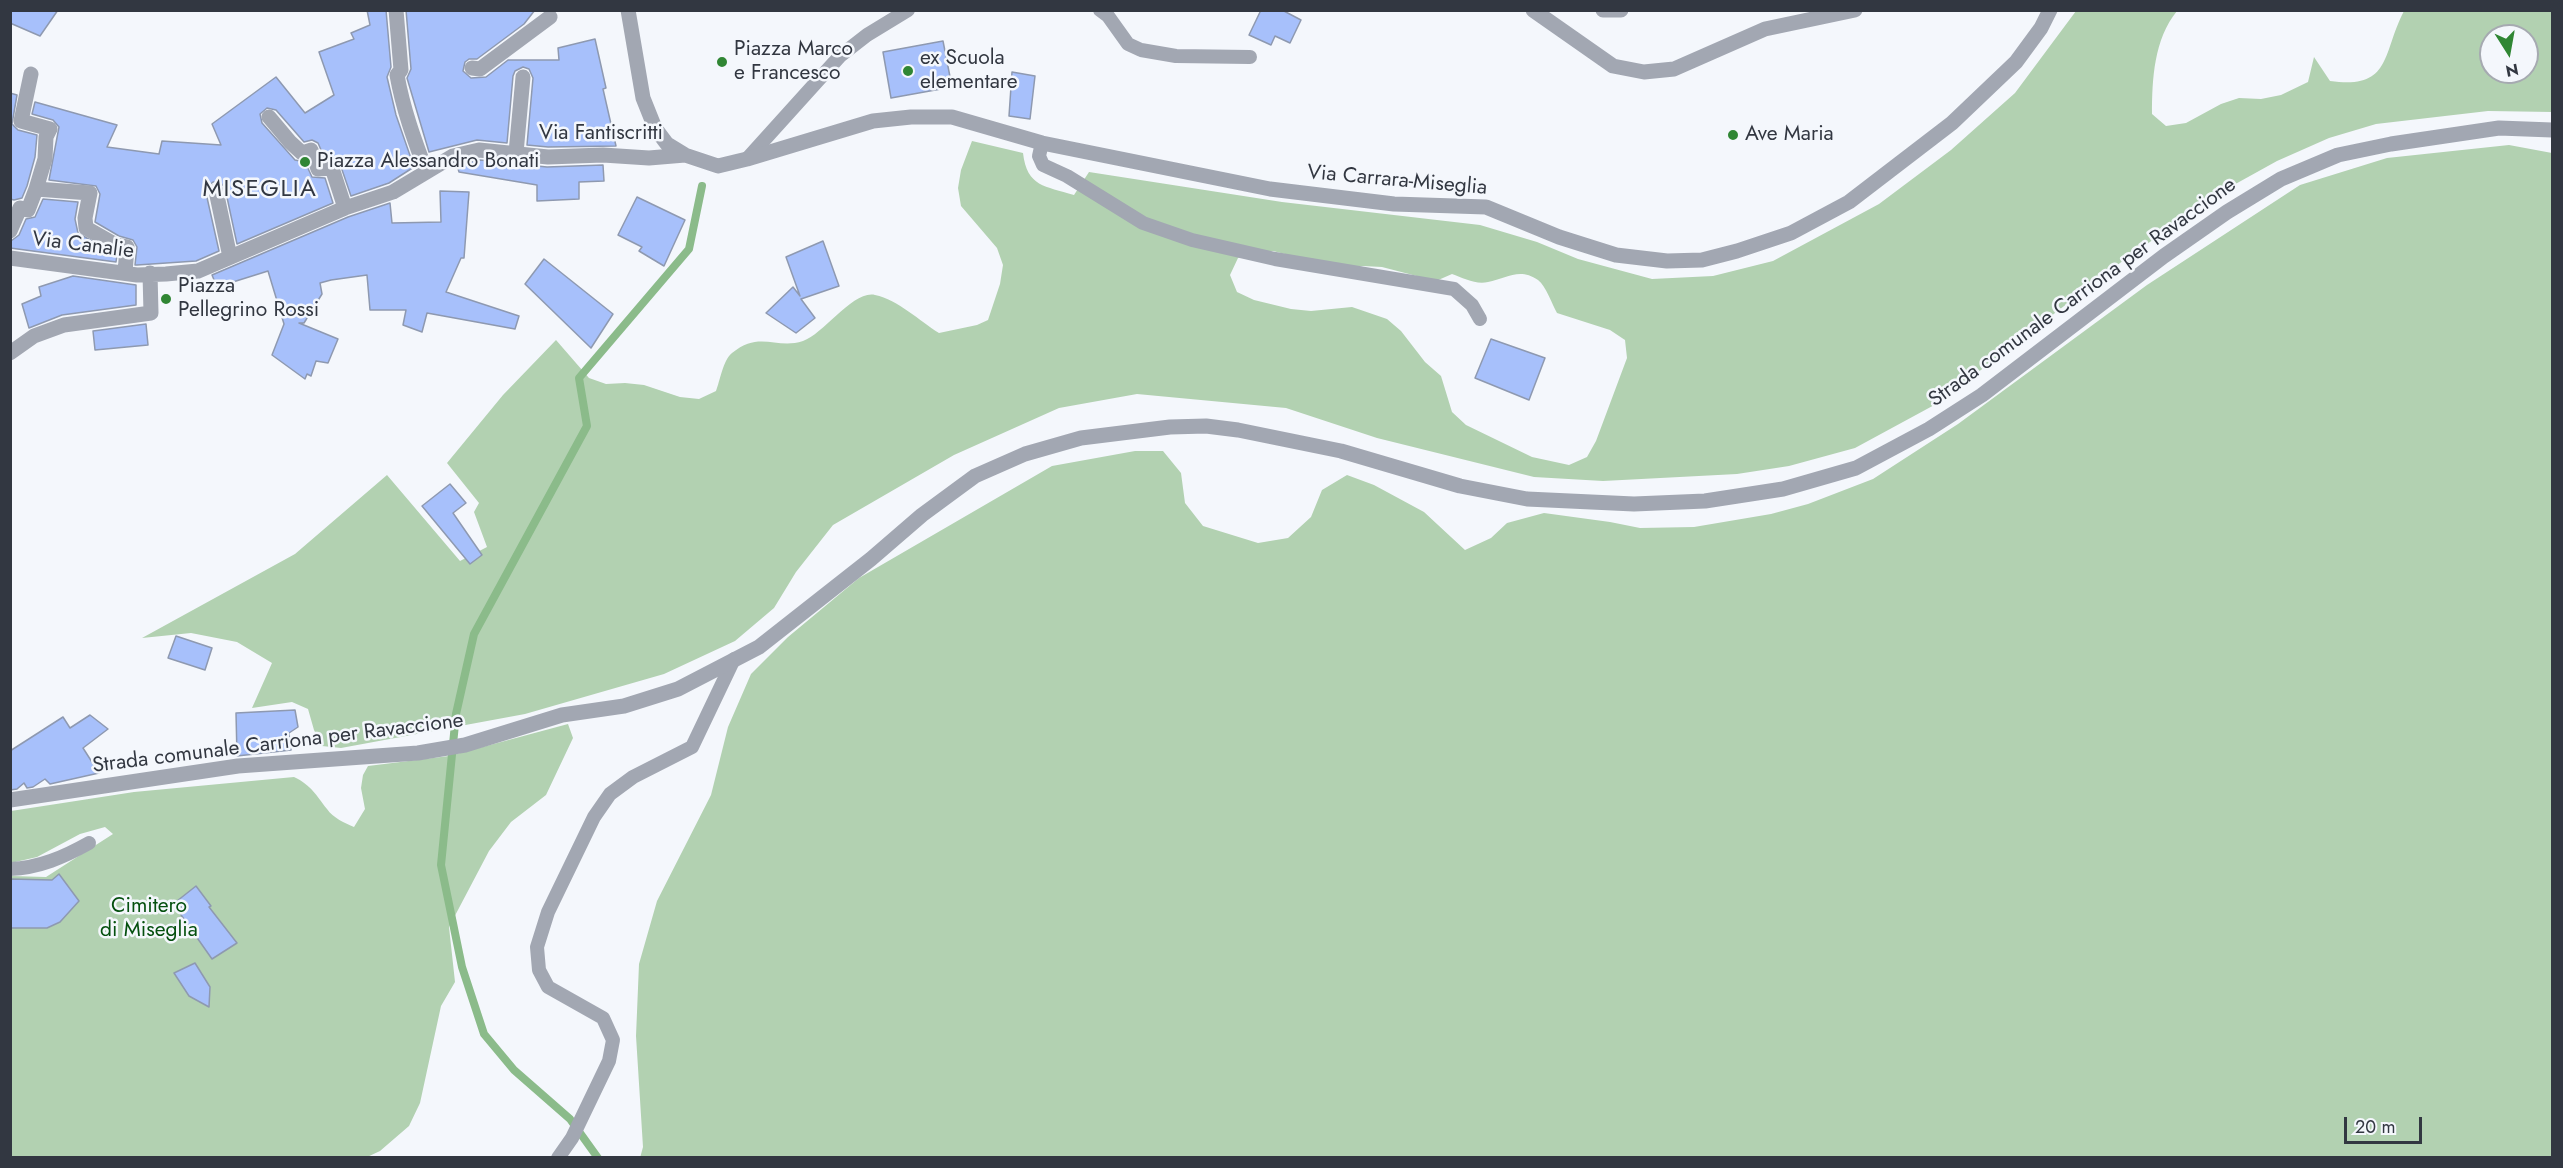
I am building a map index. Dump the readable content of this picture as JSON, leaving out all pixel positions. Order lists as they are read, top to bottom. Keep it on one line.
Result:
{"streets":{"street":["Via Fantiscritti","Via Carrara-Miseglia","Via Canalie","Strada comunale Carriona per Ravaccione"]},"crossings":[["Via Fantiscritti","Via Carrara-Miseglia"]],"districts":["MISEGLIA"],"parks":["Cimitero di Miseglia"],"places":["Piazza Marco e Francesco","ex Scuola elementare","Ave Maria","Piazza Alessandro Bonati","Piazza Pellegrino Rossi"],"scale_bar":"20 m","north":"bottom"}
